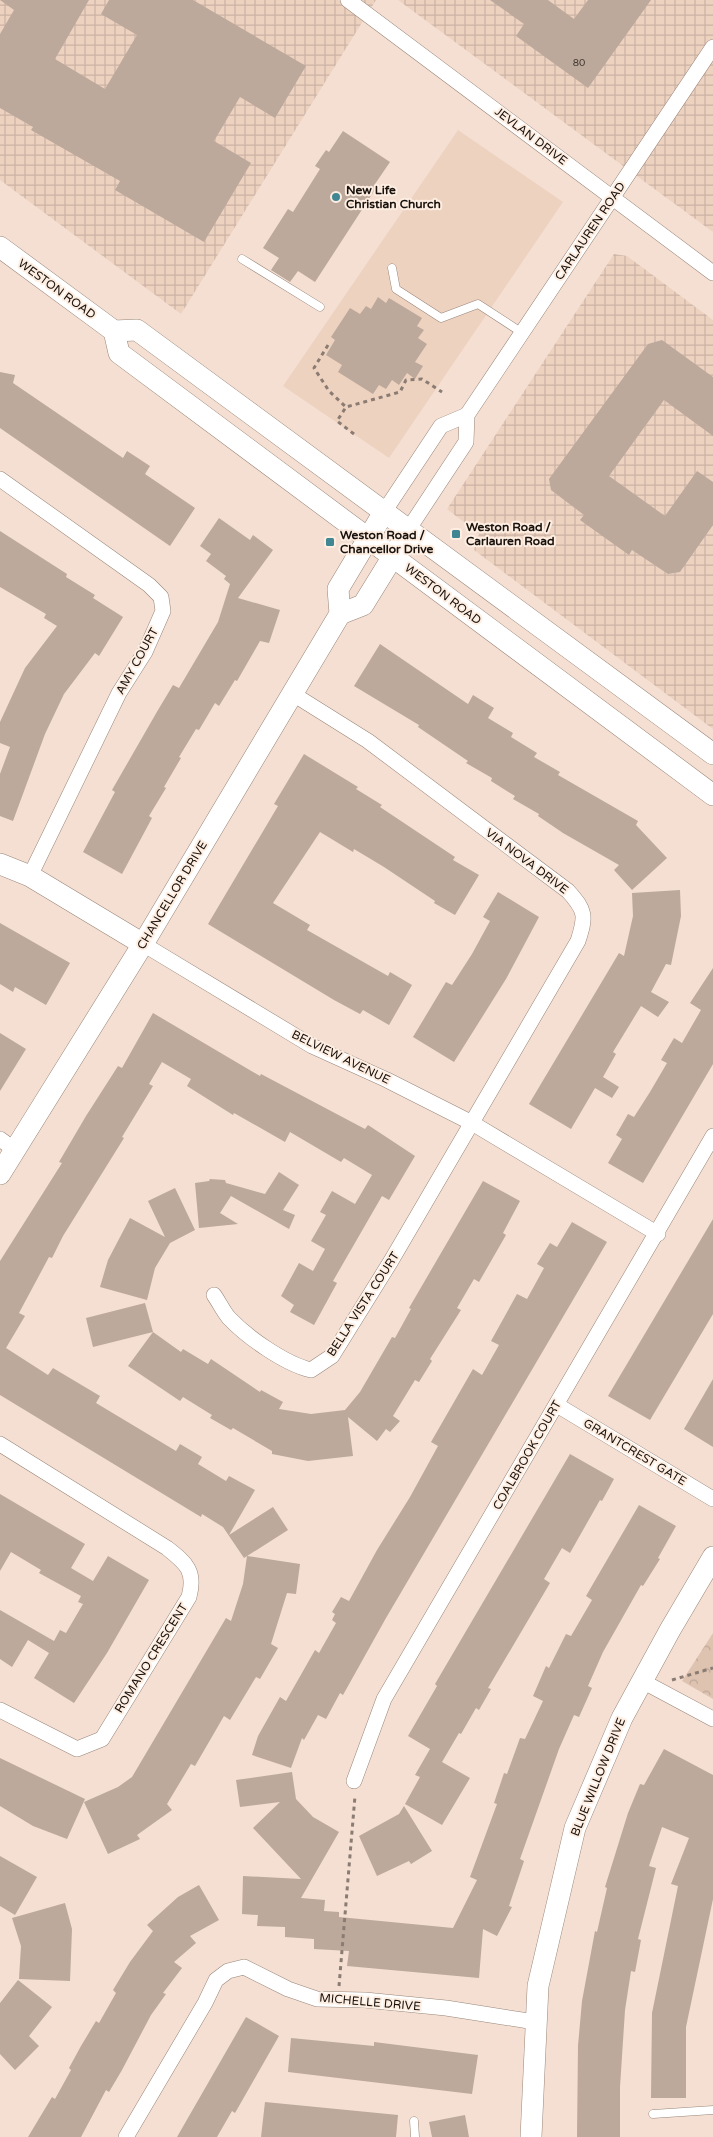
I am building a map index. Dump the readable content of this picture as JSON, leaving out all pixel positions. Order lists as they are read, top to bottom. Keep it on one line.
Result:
{"streets":{"street":["JEVLAN DRIVE","CARLAUREN ROAD","WESTON ROAD","AMY COURT","VIA NOVA DRIVE","CHANCELLOR DRIVE","BELVIEW AVENUE","BELLA VISTA COURT","GRANTCREST GATE","COALBROOK COURT","ROMANO CRESCENT","BLUE WILLOW DRIVE","MICHELLE DRIVE"]},"crossings":[["JEVLAN DRIVE","CARLAUREN ROAD"],["AMY COURT","BELVIEW AVENUE"],["VIA NOVA DRIVE","CHANCELLOR DRIVE"],["VIA NOVA DRIVE","BELVIEW AVENUE"],["VIA NOVA DRIVE","BELLA VISTA COURT"],["CHANCELLOR DRIVE","BELVIEW AVENUE"],["BELVIEW AVENUE","BELLA VISTA COURT"],["BELVIEW AVENUE","COALBROOK COURT"],["GRANTCREST GATE","COALBROOK COURT"],["BLUE WILLOW DRIVE","MICHELLE DRIVE"]],"places":{"other":["New Life Christian Church"],"transit":["Weston Road / Carlauren Road","Weston Road / Chancellor Drive"]},"house_numbers":["80"]}
